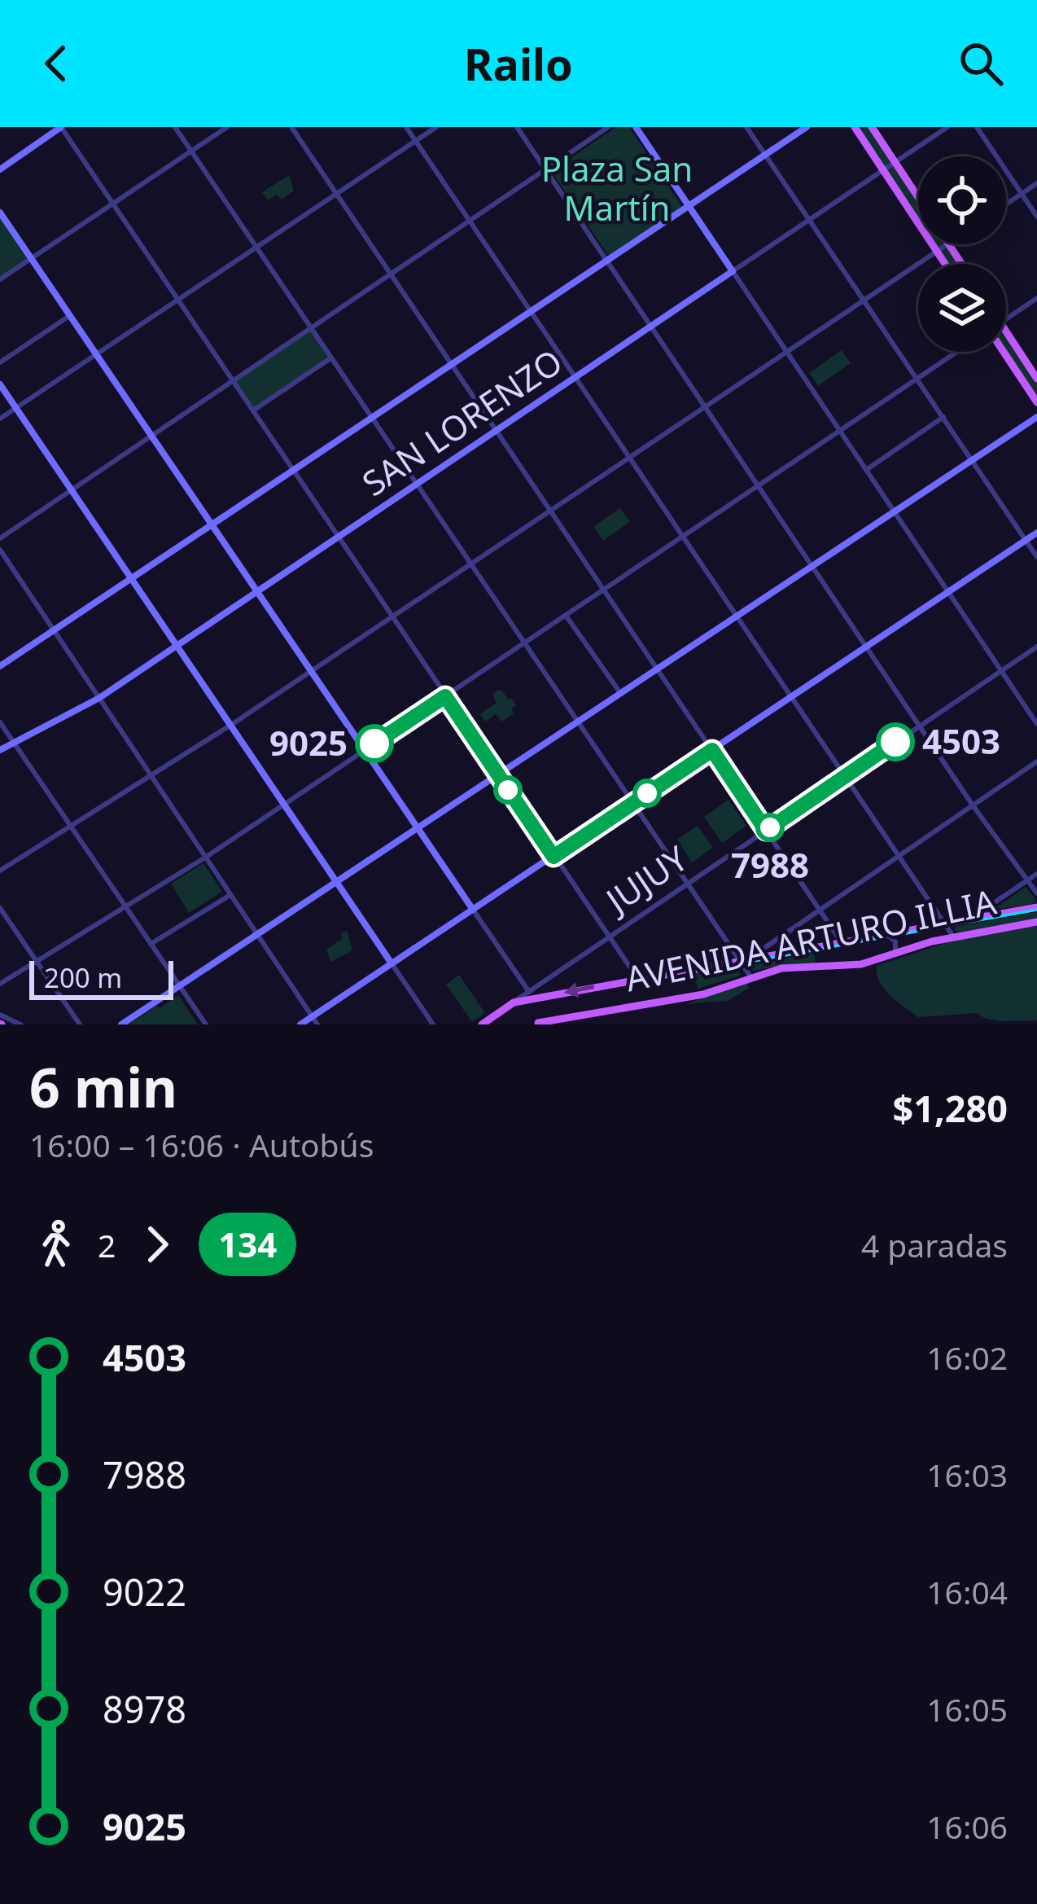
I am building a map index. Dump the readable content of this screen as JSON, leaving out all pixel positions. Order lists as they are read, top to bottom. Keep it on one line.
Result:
{"streets":{"main road":["SAN LORENZO","JUJUY","AVENIDA ARTURO ILLIA"]},"parks":["Plaza San Martín"],"places":["4503","9025","7988"],"lines":["bus line 134"],"scale_bar":"200 m","page":{"header":"Railo","scale":"200 m","heading":["6 min","16:00 – 16:06 · Autobús","$1,280"],"legs":["2","134","4 paradas"],"list":[{"name":"4503","value":"16:02"},{"name":"7988","value":"16:03"},{"name":"9022","value":"16:04"},{"name":"8978","value":"16:05"},{"name":"9025","value":"16:06"}]}}
